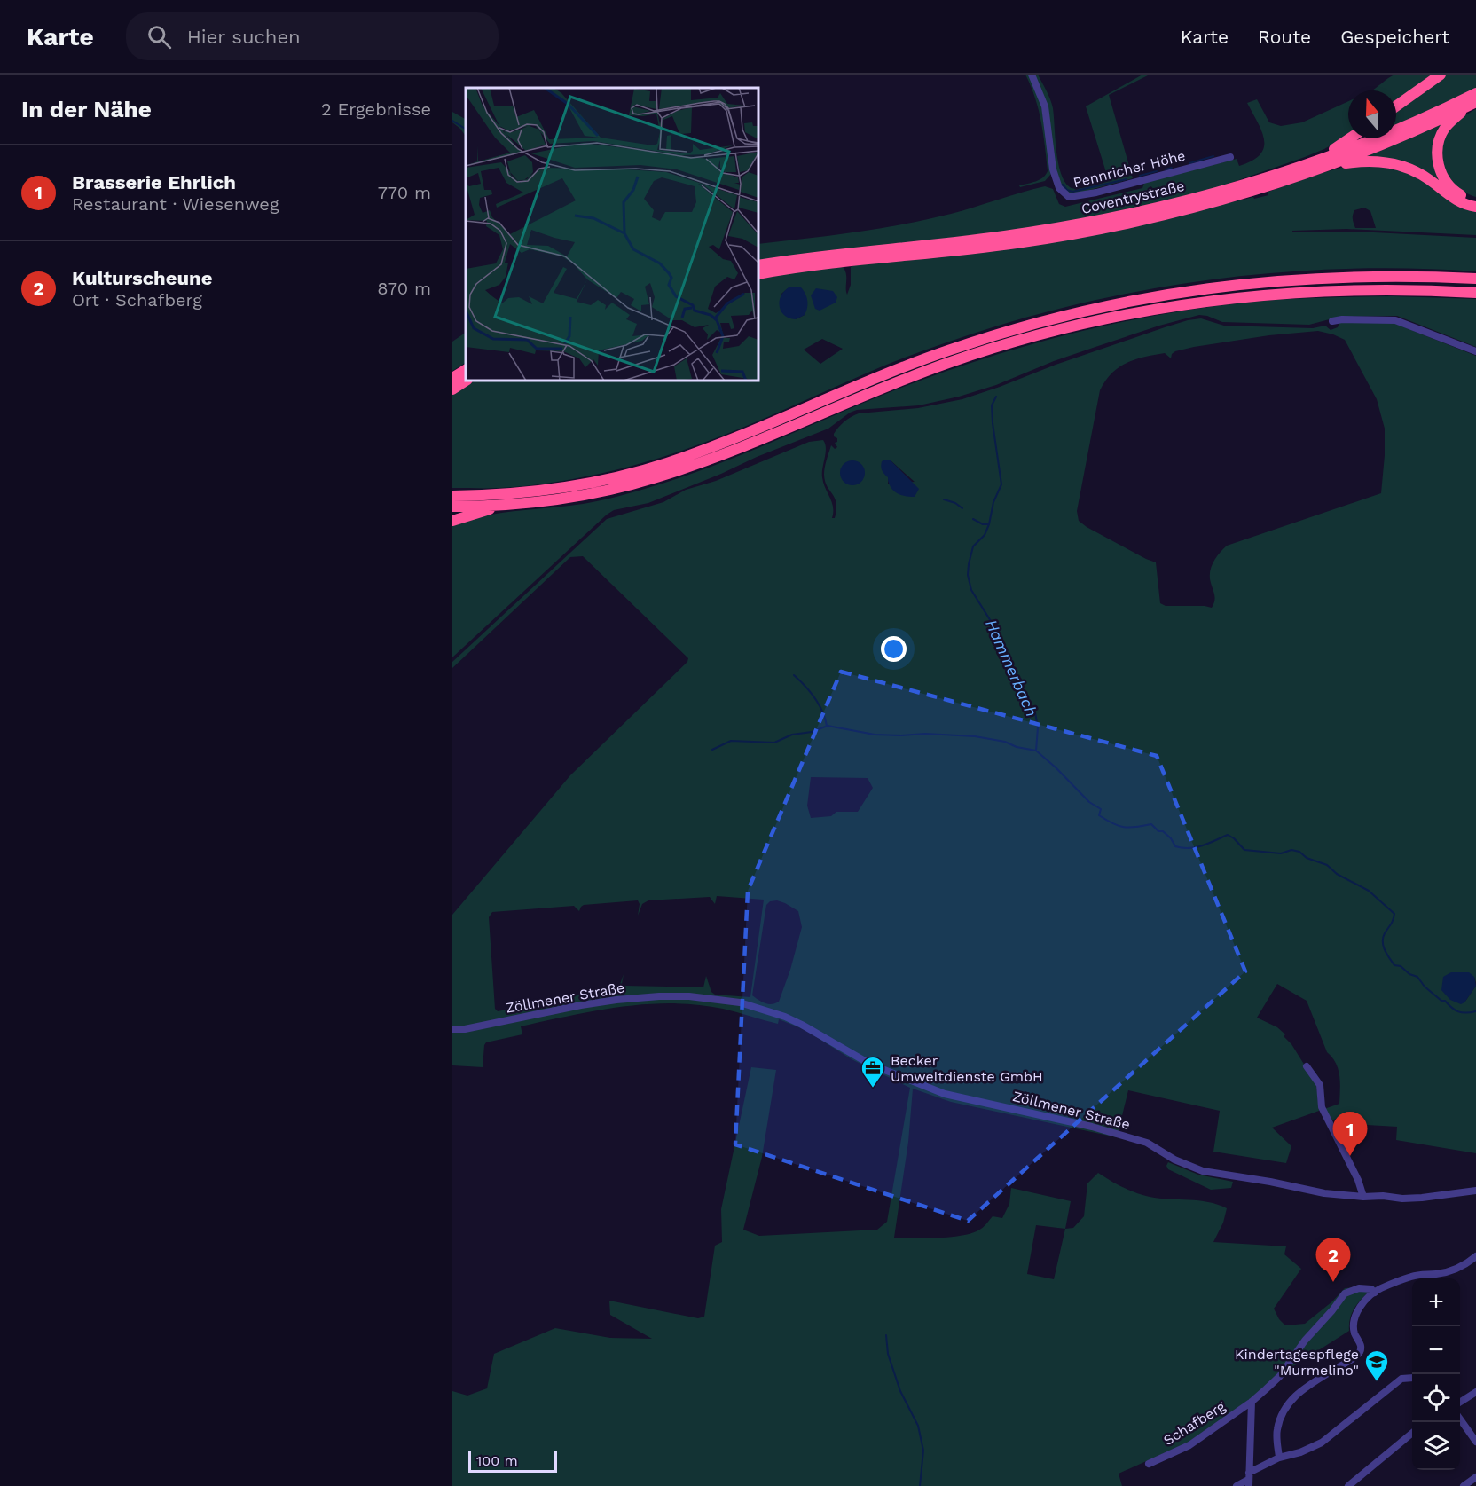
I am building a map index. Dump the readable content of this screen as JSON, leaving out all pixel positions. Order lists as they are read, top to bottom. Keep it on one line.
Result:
{"streets":{"highway":["Coventrystraße"],"street":["Pennricher Höhe","Zöllmener Straße","Schafberg"]},"water":["Hammerbach"],"places":{"office":["Becker Umweltdienste GmbH"],"school or university":["Kindertagespflege \"Murmelino\""]},"scale_bar":"100 m","north":"top","page":{"header":"Karte","search":"Hier suchen","nav":["Karte","Route","Gespeichert"],"heading":["In der Nähe","2 Ergebnisse"],"list":[{"mark":"1","name":"Brasserie Ehrlich","note":"Restaurant · Wiesenweg","value":"770 m"},{"mark":"2","name":"Kulturscheune","note":"Ort · Schafberg","value":"870 m"}],"pins":["1","2"],"map_buttons":["+","−"],"scale":"100 m"}}
